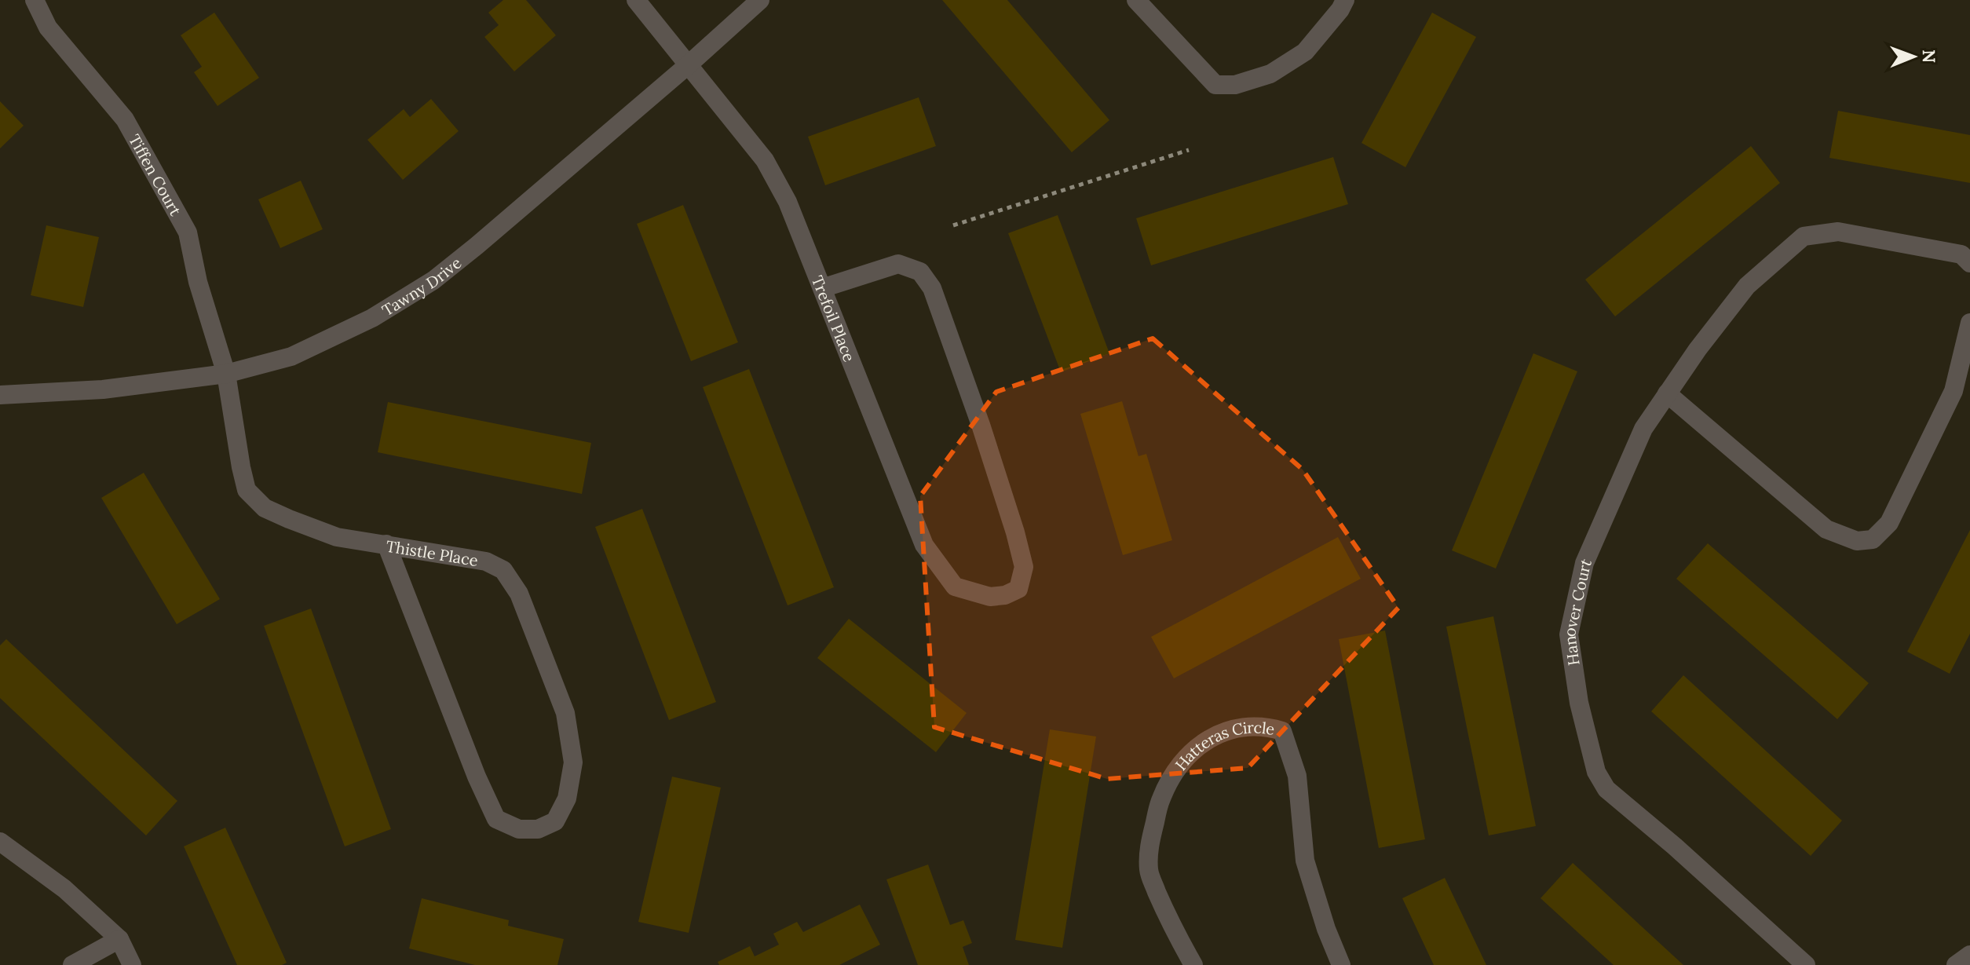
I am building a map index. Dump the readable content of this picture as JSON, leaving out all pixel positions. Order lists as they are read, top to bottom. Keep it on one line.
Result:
{"streets":{"street":["Tiffen Court","Tawny Drive","Trefoil Place","Thistle Place","Hanover Court","Hatteras Circle"]},"crossings":[["Tiffen Court","Tawny Drive"],["Tiffen Court","Thistle Place"],["Tawny Drive","Trefoil Place"],["Tawny Drive","Thistle Place"]],"north":"right"}
